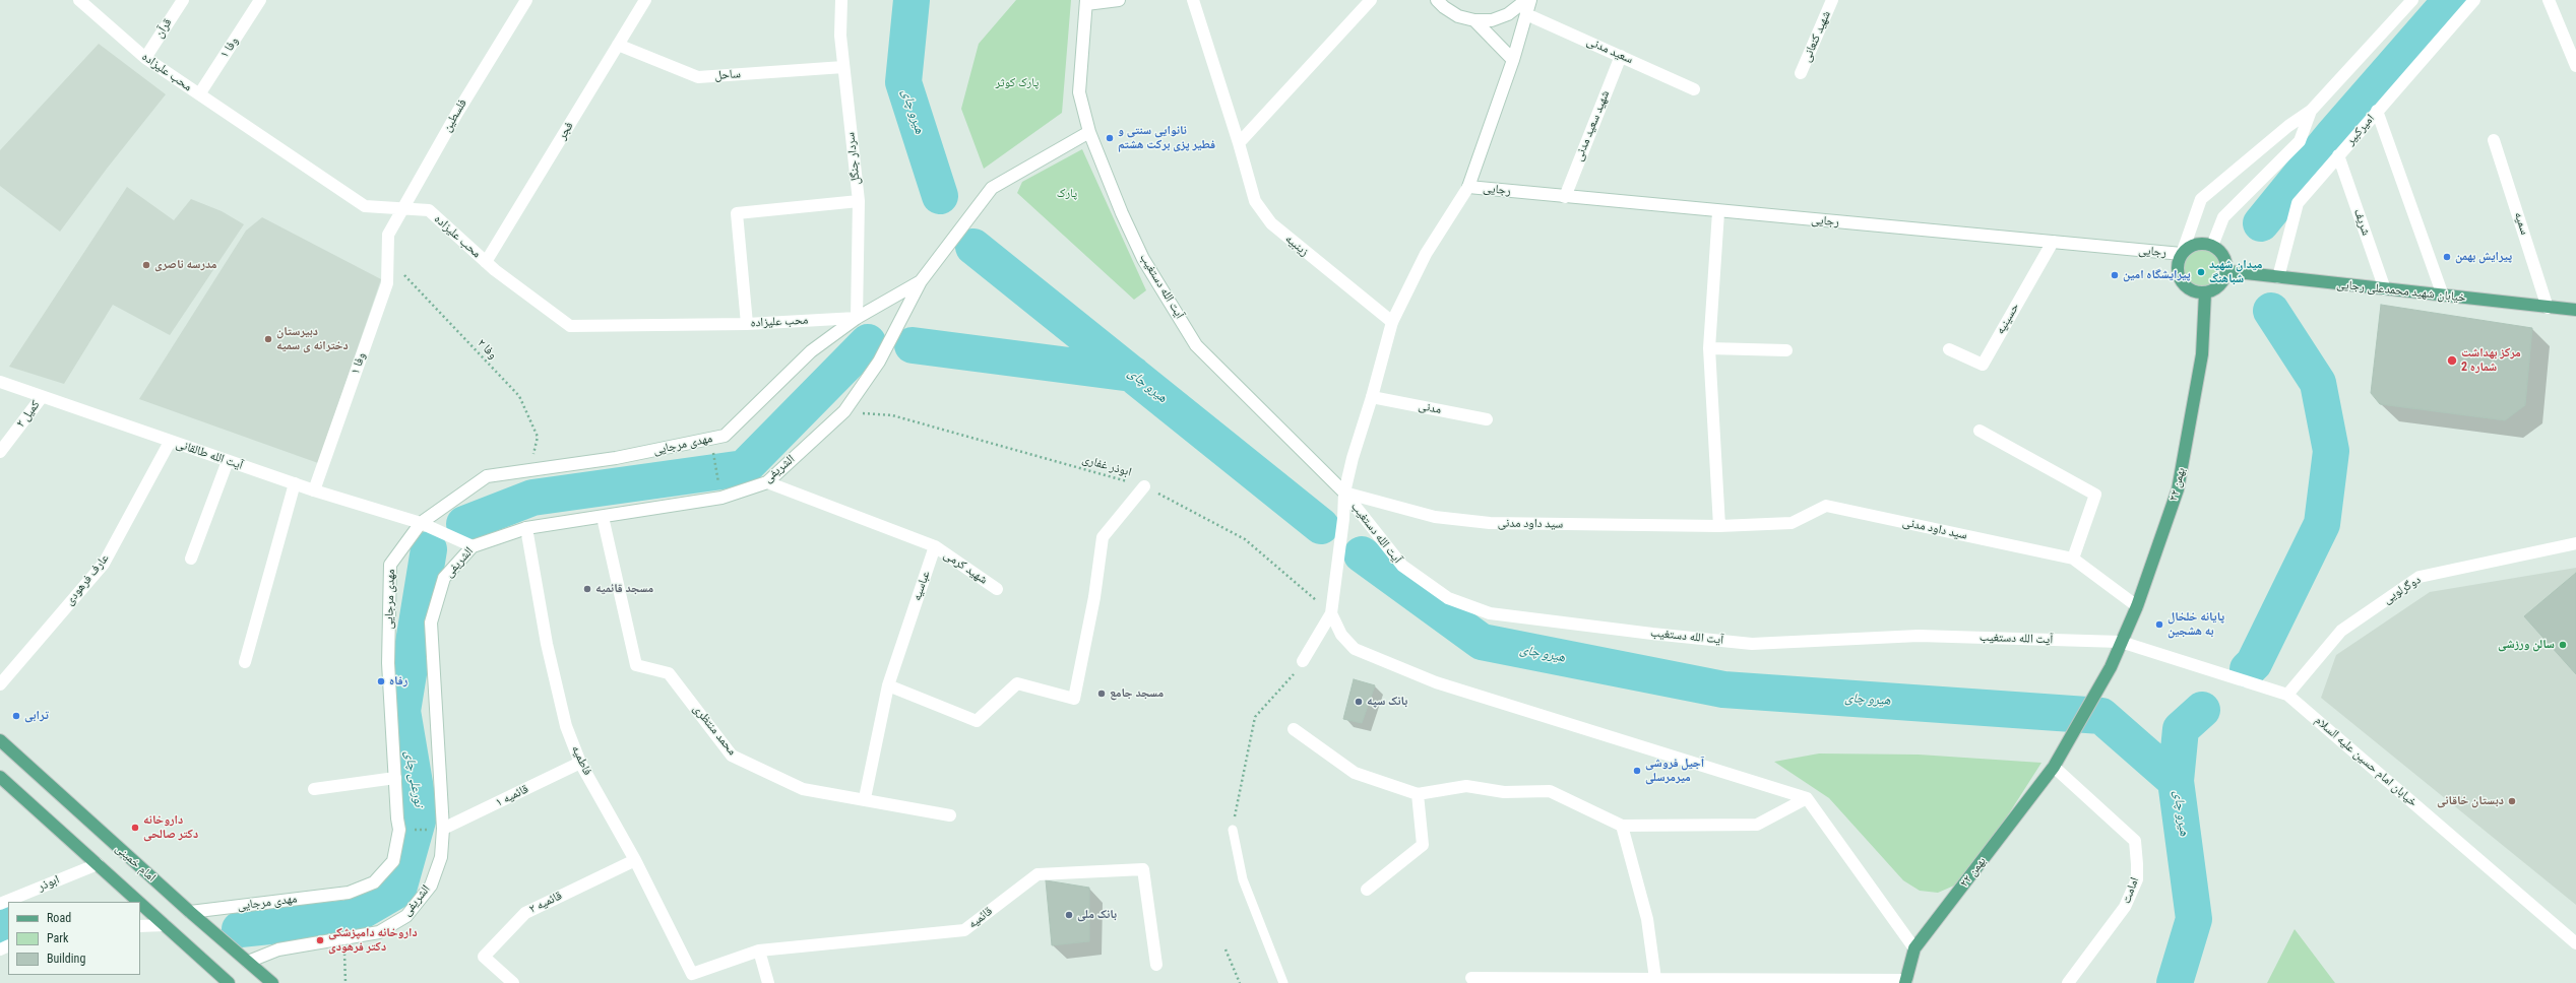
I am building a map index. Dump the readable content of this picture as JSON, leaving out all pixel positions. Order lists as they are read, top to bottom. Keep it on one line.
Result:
{"streets":{"main road":["خیابان شهید محمدعلی رجایی","۲۲ بهمن","امام خمینی"],"street":["قرآن","شهید کنعانی","وفا ۱","سعید مدنی","محب علیزاده","ساحل","فلسطین","شهید سعید مدنی","امیرکبیر","فجر","سردار جنگل","رجایی","شریف","سمیه","زینبیه","آیت الله دستغیب","حسینیه","مدنی","کمیل ۲","مهدی مرجایی","آیت الله طالقانی","الشریفی","سید داود مدنی","شهید کرمی","عارف فرهودی","عباسیه","دوگرلویی","محمد منتظری","فاطمیه","خیابان امام حسین علیه السلام","قائمیه ۱","ابوذر","امامت","قائمیه ۲","قائمیه"],"path":["وفا ۲","ابوذر غفاری"]},"crossings":[["قرآن","محب علیزاده"],["وفا ۱","محب علیزاده"],["وفا ۱","فلسطین"],["وفا ۱","وفا ۲"],["وفا ۱","آیت الله طالقانی"],["سعید مدنی","شهید سعید مدنی"],["محب علیزاده","فلسطین"],["محب علیزاده","فجر"],["محب علیزاده","سردار جنگل"],["محب علیزاده","مهدی مرجایی"],["ساحل","فجر"],["ساحل","سردار جنگل"],["شهید سعید مدنی","رجایی"],["امیرکبیر","شریف"],["امیرکبیر","خیابان شهید محمدعلی رجایی"],["سردار جنگل","مهدی مرجایی"],["رجایی","خیابان شهید محمدعلی رجایی"],["رجایی","حسینیه"],["رجایی","۲۲ بهمن"],["شریف","خیابان شهید محمدعلی رجایی"],["سمیه","خیابان شهید محمدعلی رجایی"],["آیت الله دستغیب","۲۲ بهمن"],["آیت الله دستغیب","سید داود مدنی"],["آیت الله دستغیب","خیابان امام حسین علیه السلام"],["خیابان شهید محمدعلی رجایی","۲۲ بهمن"],["وفا ۲","مهدی مرجایی"],["کمیل ۲","آیت الله طالقانی"],["مهدی مرجایی","آیت الله طالقانی"],["مهدی مرجایی","الشریفی"],["مهدی مرجایی","امام خمینی"],["آیت الله طالقانی","الشریفی"],["آیت الله طالقانی","عارف فرهودی"],["ابوذر غفاری","الشریفی"],["الشریفی","محمد منتظری"],["الشریفی","فاطمیه"],["الشریفی","قائمیه ۱"],["الشریفی","امام خمینی"],["۲۲ بهمن","سید داود مدنی"],["۲۲ بهمن","خیابان امام حسین علیه السلام"],["۲۲ بهمن","امامت"],["شهید کرمی","عباسیه"],["عباسیه","محمد منتظری"],["دوگرلویی","خیابان امام حسین علیه السلام"],["فاطمیه","قائمیه ۱"],["فاطمیه","قائمیه ۲"],["فاطمیه","قائمیه"],["امام خمینی","ابوذر"]],"water":["هیرو چای","نورعلی چای"],"parks":["پارک کوثر","پارک"],"places":["نانوایی سنتی و فطیر پزی برکت هشتم","پیرایش بهمن","مدرسه ناصری","میدان شهید شباهنگ","پیرایشگاه امین","دبیرستان دخترانه ی سمیه","مرکز بهداشت شماره 2","مسجد قائمیه","پایانه خلخال به هشجین","سالن ورزشی","رفاه","مسجد جامع","بانک سپه","ترابی","آجیل فروشی میرمرسلی","دبستان خاقانی","داروخانه دکتر صالحی","بانک ملی","داروخانه دامپزشکی دکتر فرهودی"],"legend":["Road","Park","Building"]}
